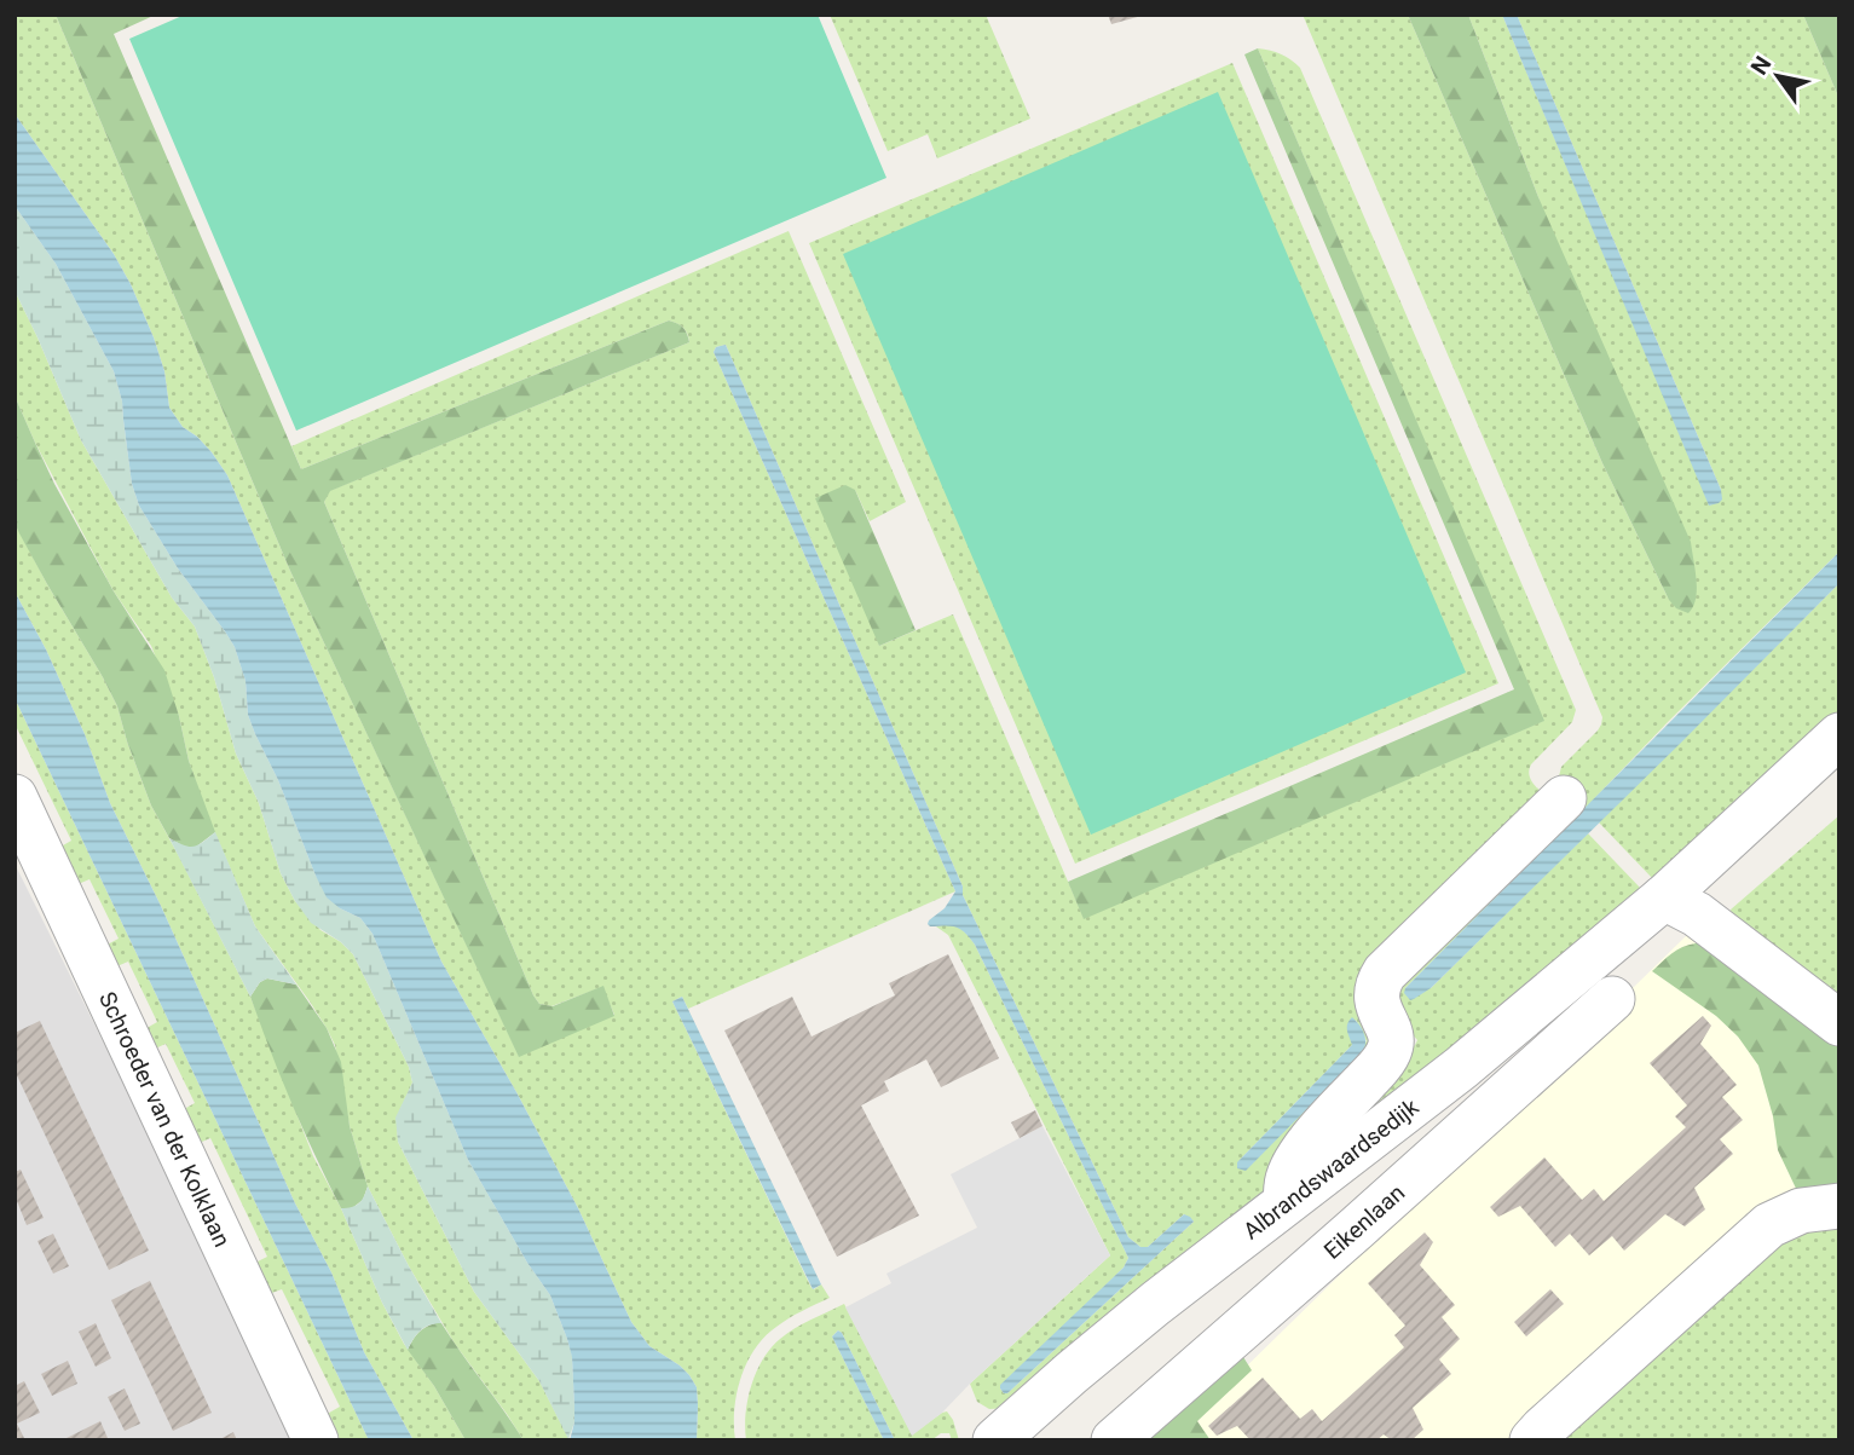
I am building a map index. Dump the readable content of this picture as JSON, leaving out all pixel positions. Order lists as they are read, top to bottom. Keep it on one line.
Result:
{"streets":{"street":["Schroeder van der Kolklaan","Albrandswaardsedijk","Eikenlaan"]},"north":"top left"}
